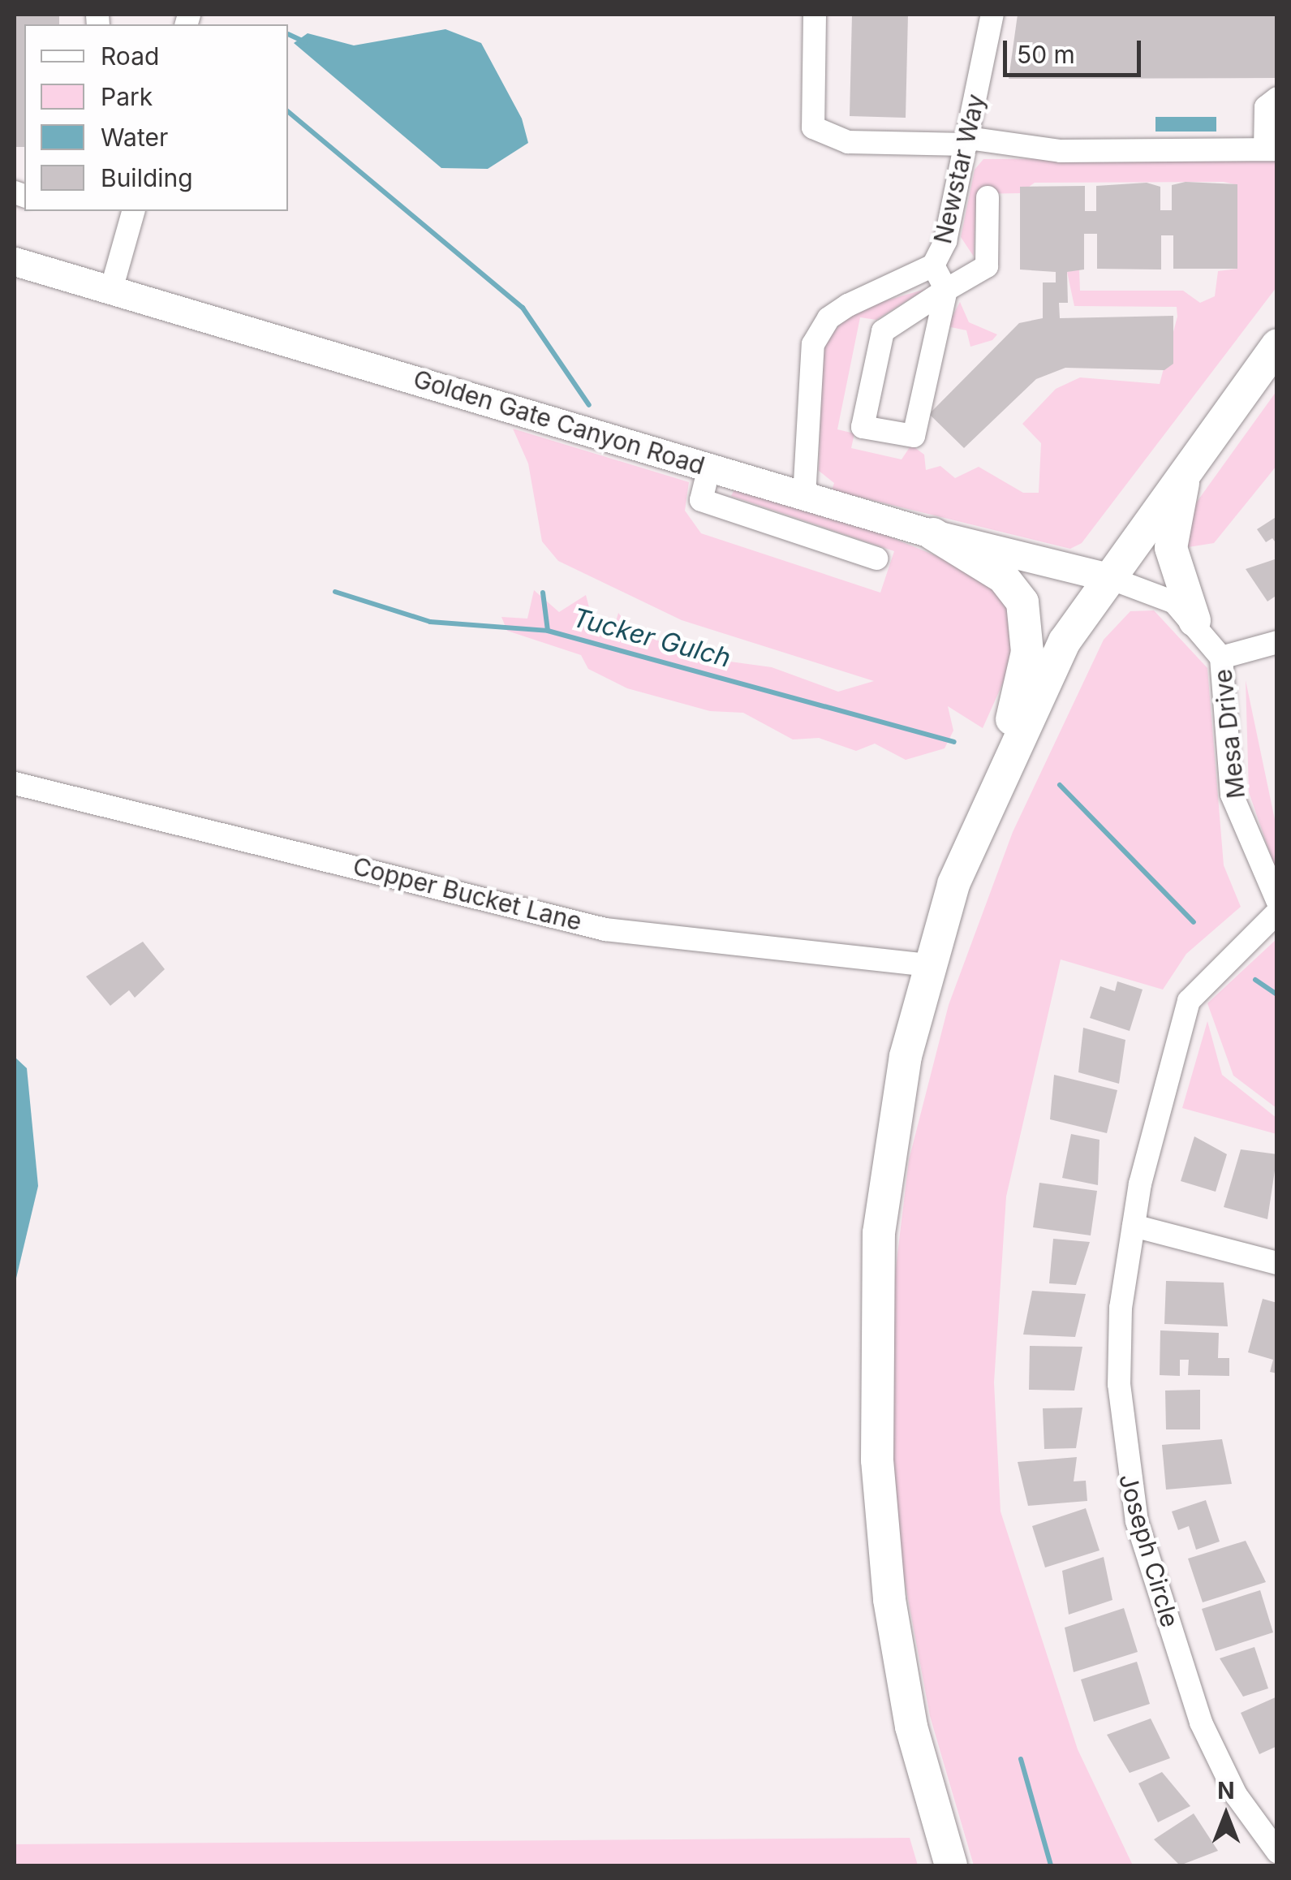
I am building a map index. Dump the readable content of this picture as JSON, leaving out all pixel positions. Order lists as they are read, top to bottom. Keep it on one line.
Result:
{"streets":{"main road":["Golden Gate Canyon Road"],"street":["Newstar Way","Mesa Drive","Copper Bucket Lane","Joseph Circle"]},"crossings":[["Newstar Way","Golden Gate Canyon Road"],["Golden Gate Canyon Road","Mesa Drive"]],"water":["Tucker Gulch"],"legend":["Road","Park","Water","Building"],"scale_bar":"50 m","north":"top"}
